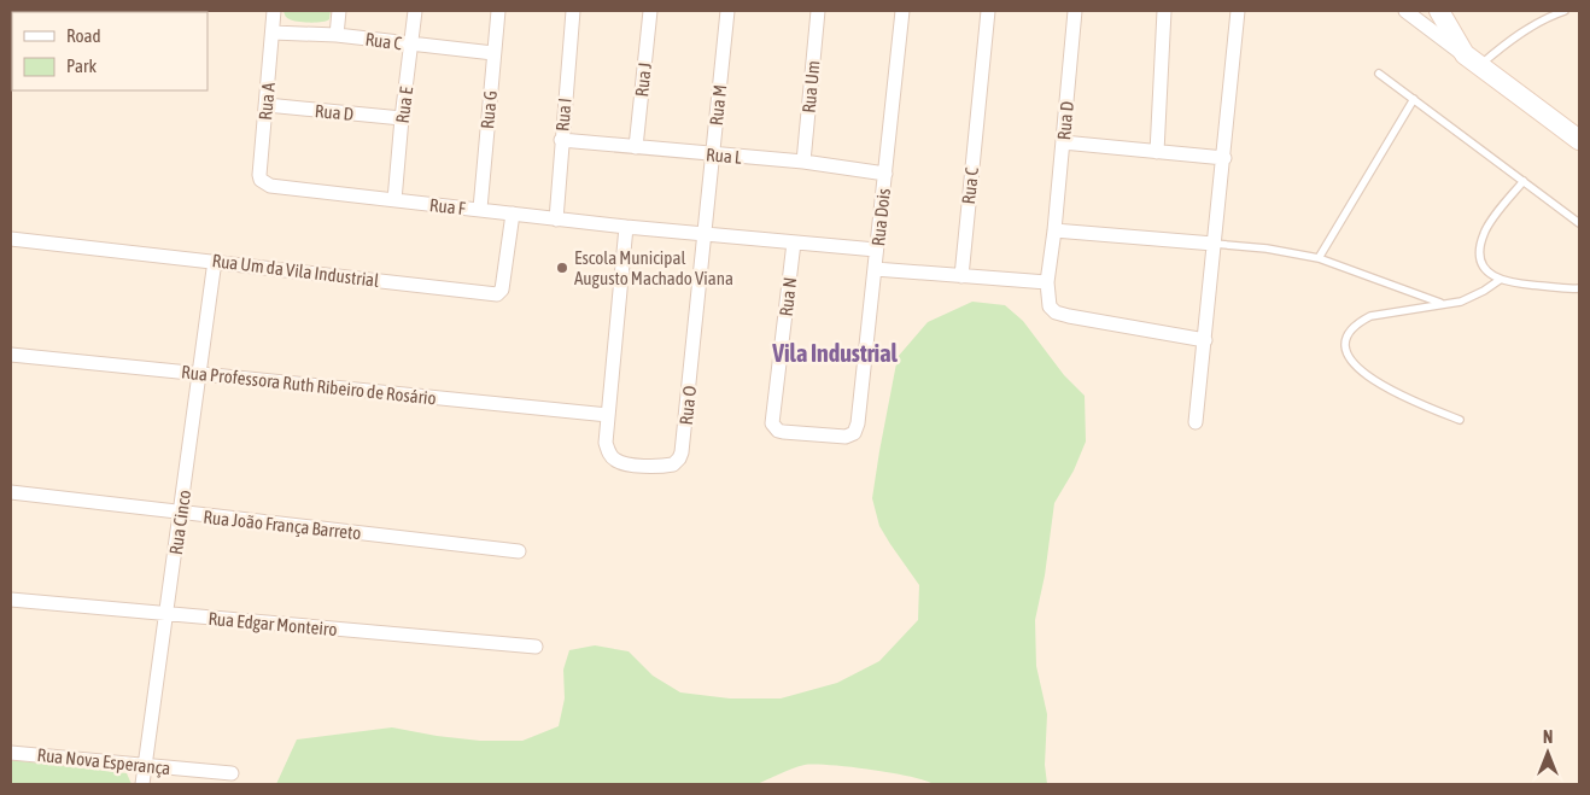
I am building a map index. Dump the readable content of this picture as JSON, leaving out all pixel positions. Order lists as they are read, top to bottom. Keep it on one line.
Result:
{"streets":{"street":["Rua C","Rua J","Rua Um","Rua A","Rua E","Rua M","Rua G","Rua D","Rua I","Rua L","Rua F","Rua Dois","Rua Um da Vila Industrial","Rua N","Rua Professora Ruth Ribeiro de Rosário","Rua O","Rua Cinco","Rua João França Barreto","Rua Edgar Monteiro","Rua Nova Esperança"]},"crossings":[["Rua C","Rua A"],["Rua C","Rua E"],["Rua C","Rua G"],["Rua J","Rua L"],["Rua Um","Rua L"],["Rua A","Rua D"],["Rua A","Rua F"],["Rua E","Rua D"],["Rua E","Rua F"],["Rua M","Rua L"],["Rua M","Rua F"],["Rua M","Rua O"],["Rua G","Rua F"],["Rua I","Rua L"],["Rua I","Rua F"],["Rua L","Rua Dois"],["Rua F","Rua Dois"],["Rua F","Rua Um da Vila Industrial"],["Rua F","Rua N"],["Rua F","Rua O"],["Rua Dois","Rua N"],["Rua Um da Vila Industrial","Rua Cinco"],["Rua Professora Ruth Ribeiro de Rosário","Rua O"],["Rua Professora Ruth Ribeiro de Rosário","Rua Cinco"],["Rua Cinco","Rua João França Barreto"],["Rua Cinco","Rua Edgar Monteiro"],["Rua Cinco","Rua Nova Esperança"]],"districts":["Vila Industrial"],"places":["Escola Municipal Augusto Machado Viana"],"legend":["Road","Park"],"north":"top"}
